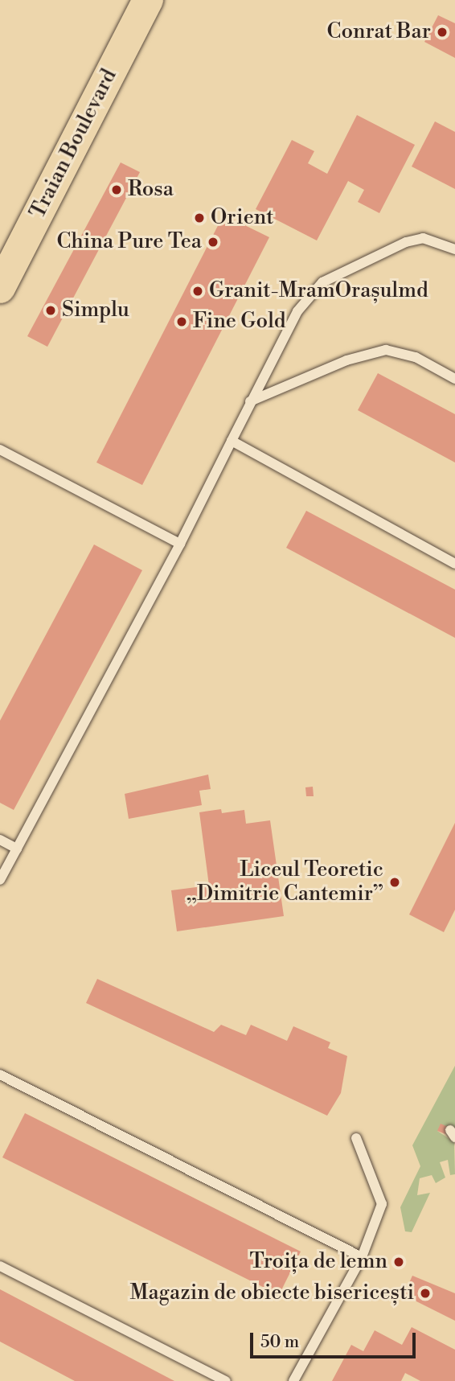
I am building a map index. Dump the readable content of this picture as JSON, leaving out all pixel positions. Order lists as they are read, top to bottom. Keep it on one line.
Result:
{"streets":{"highway":["Traian Boulevard"]},"places":["Conrat Bar","Rosa","Orient","China Pure Tea","Granit-MramOrașulmd","Simplu","Fine Gold","Liceul Teoretic „Dimitrie Cantemir”","Troița de lemn","Magazin de obiecte bisericești"],"scale_bar":"50 m"}
